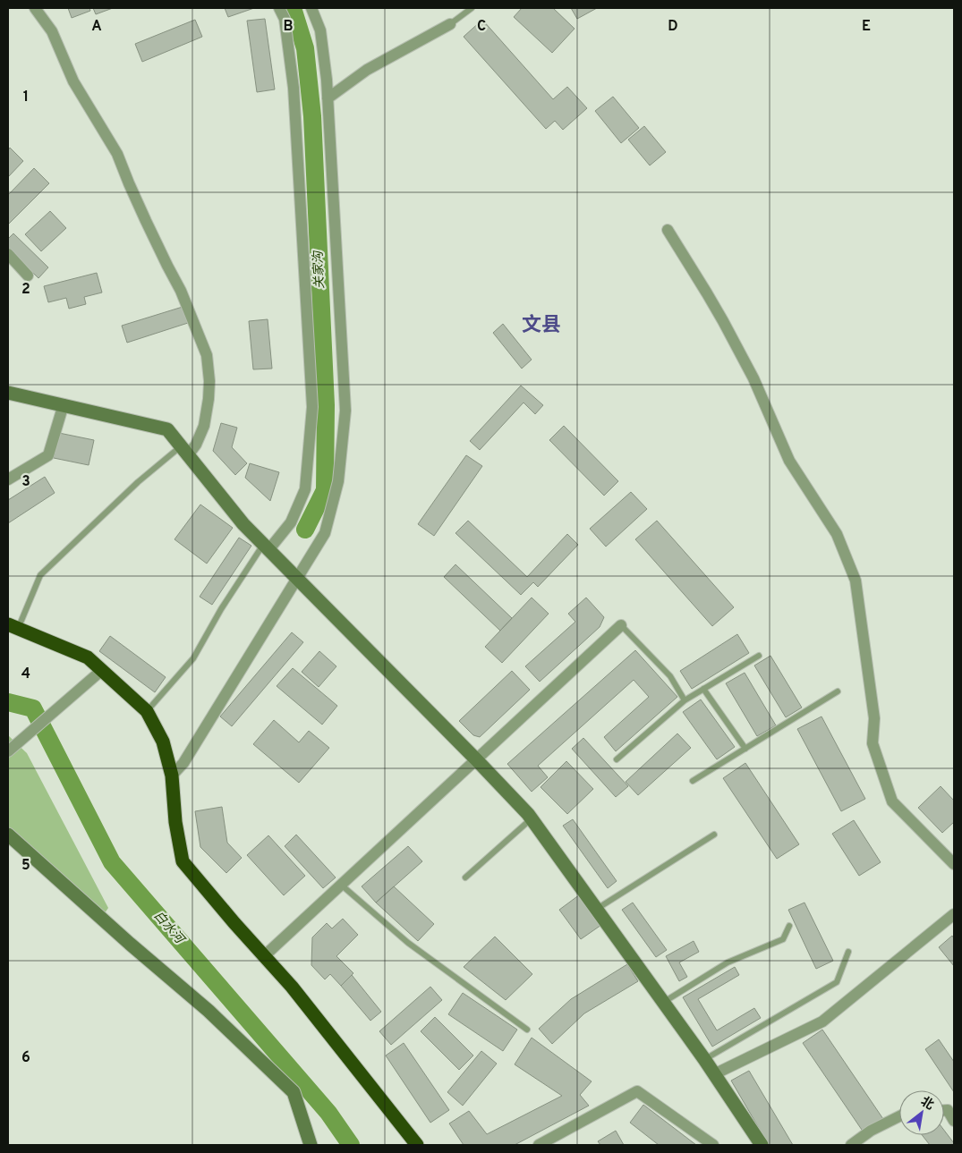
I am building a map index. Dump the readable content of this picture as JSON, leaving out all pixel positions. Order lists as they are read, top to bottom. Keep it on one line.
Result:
{"districts":["文县"],"water":["关家沟","白水河"],"north":"top right","grid":{"columns":["A","B","C","D","E"],"rows":["1","2","3","4","5","6"]}}
